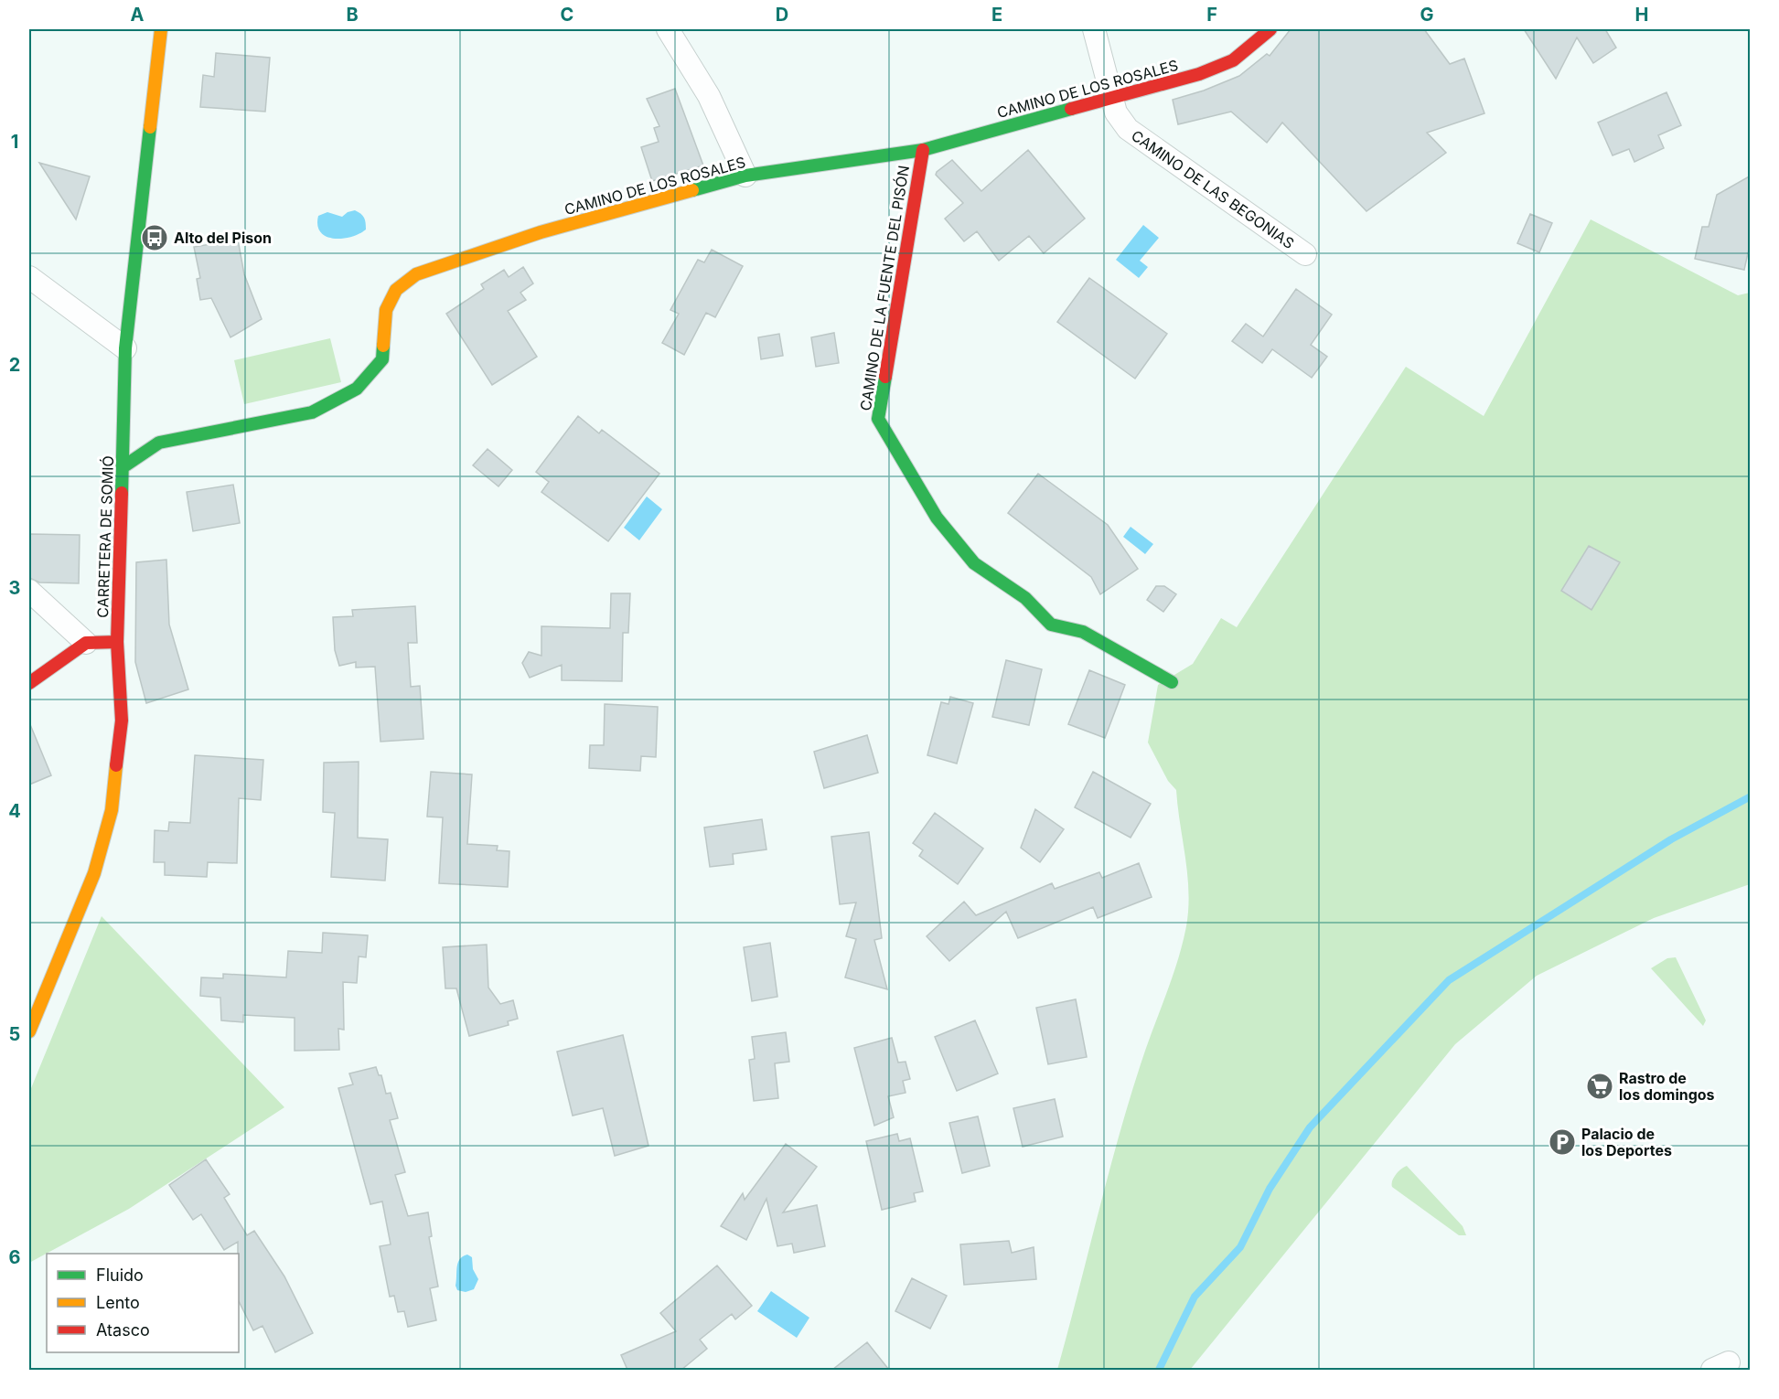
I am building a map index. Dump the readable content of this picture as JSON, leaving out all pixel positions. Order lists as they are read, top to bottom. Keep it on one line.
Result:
{"streets":{"street":["CAMINO DE LOS ROSALES","CAMINO DE LAS BEGONIAS","CAMINO DE LA FUENTE DEL PISÓN","CARRETERA DE SOMIÓ"]},"crossings":[["CAMINO DE LOS ROSALES","CAMINO DE LAS BEGONIAS"],["CAMINO DE LOS ROSALES","CAMINO DE LA FUENTE DEL PISÓN"],["CAMINO DE LOS ROSALES","CARRETERA DE SOMIÓ"]],"places":{"bus stop":["Alto del Pison"],"supermarket":["Rastro de los domingos"],"parking":["Palacio de los Deportes"]},"legend":["Fluido","Lento","Atasco"],"grid":{"columns":["A","B","C","D","E","F","G","H"],"rows":["1","2","3","4","5","6"]}}
